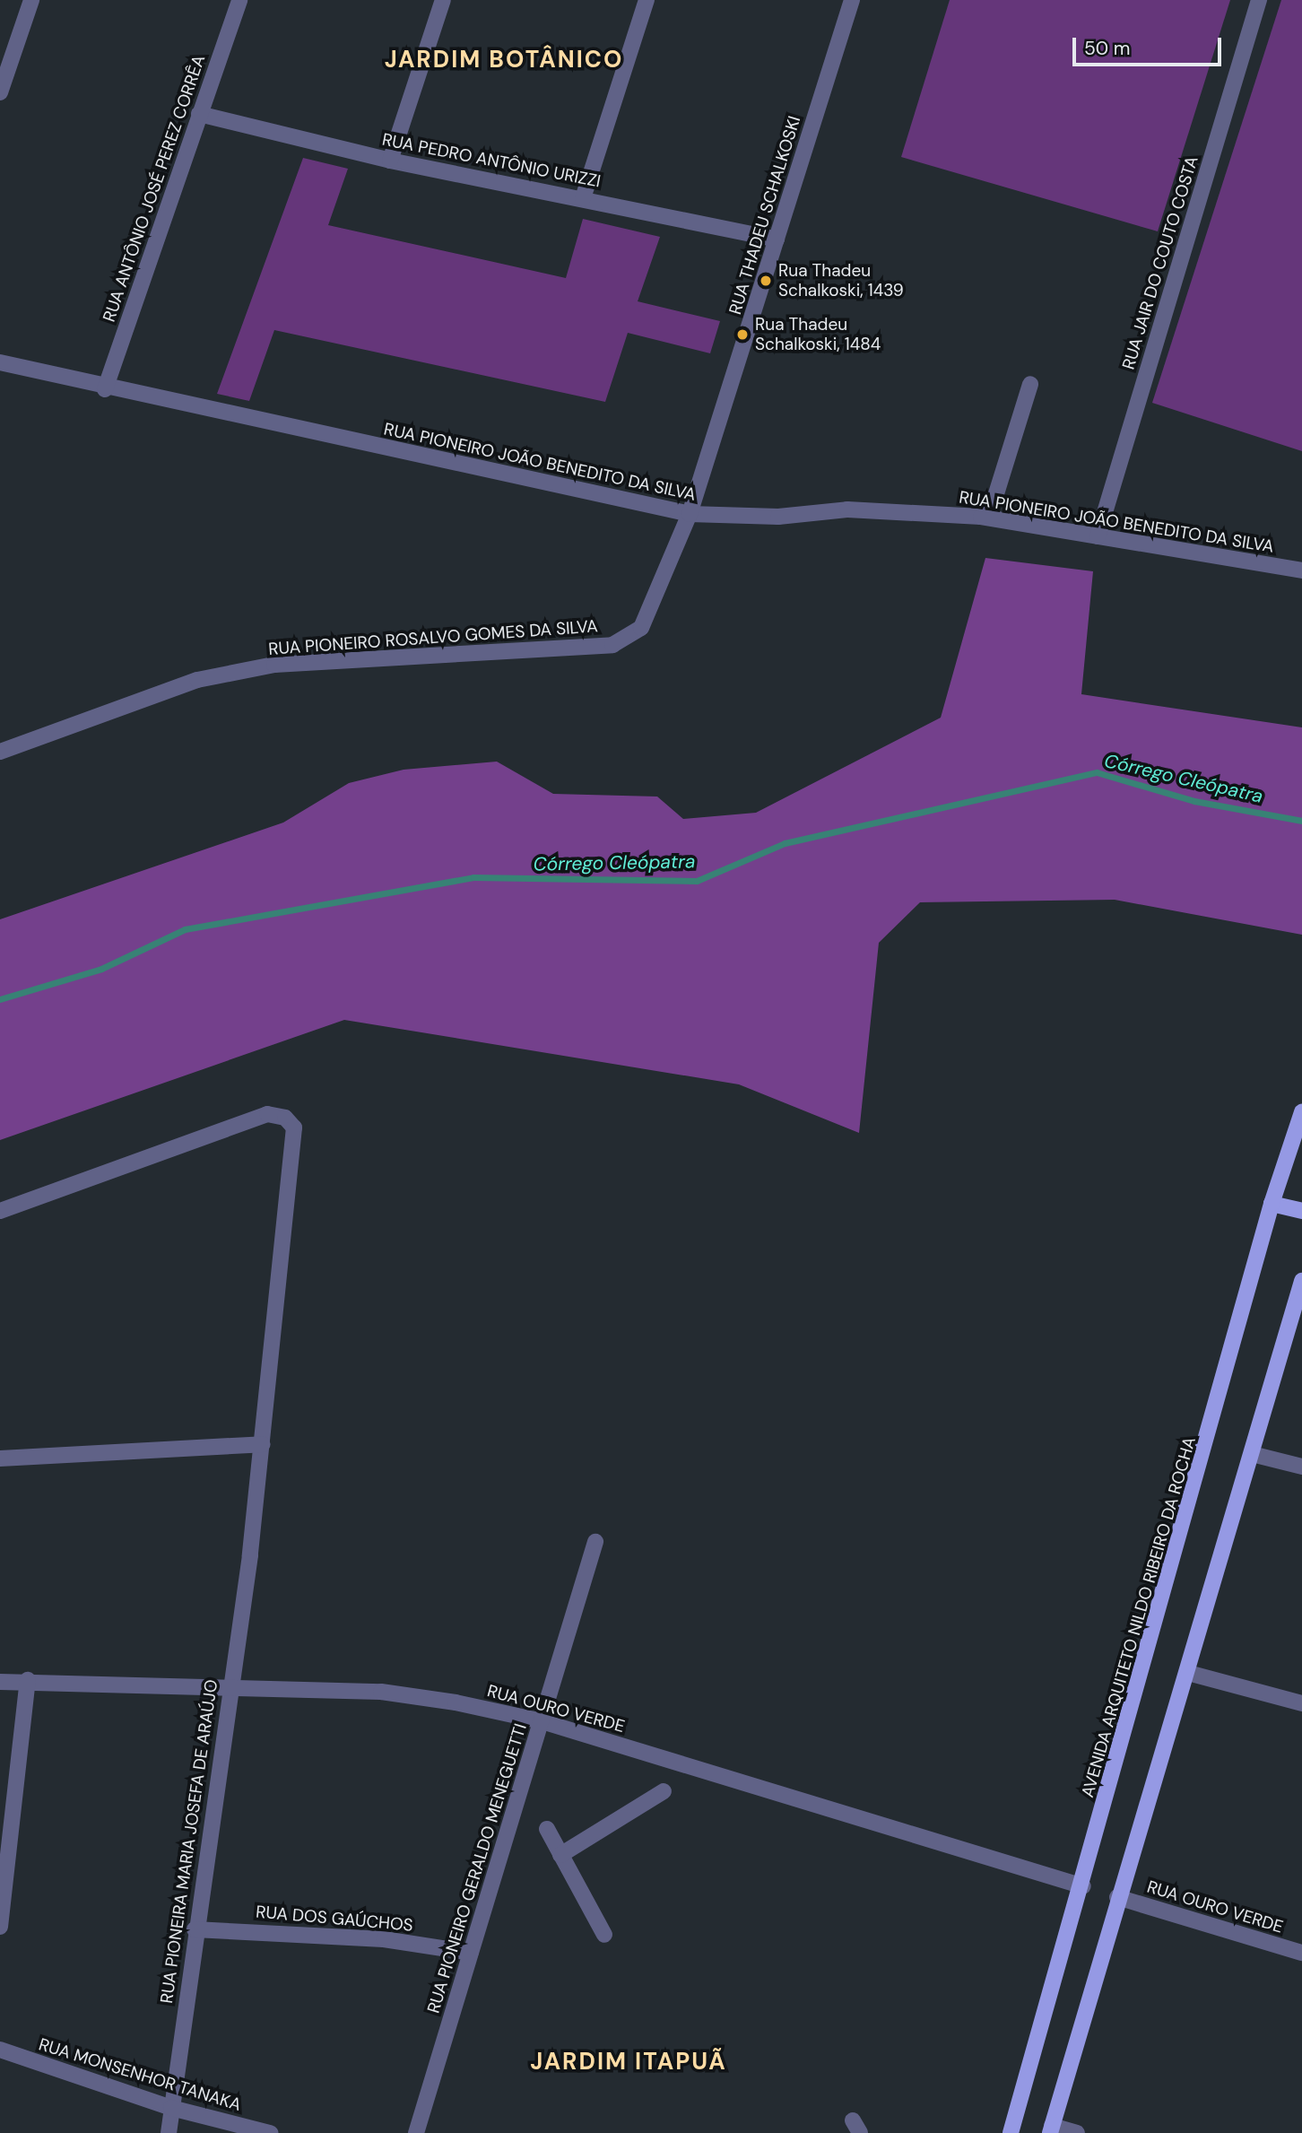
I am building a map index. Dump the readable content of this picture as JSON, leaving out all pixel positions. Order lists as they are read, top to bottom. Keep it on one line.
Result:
{"streets":{"main road":["AVENIDA ARQUITETO NILDO RIBEIRO DA ROCHA"],"street":["RUA PEDRO ANTÔNIO URIZZI","RUA ANTÔNIO JOSÉ PEREZ CORRÊA","RUA THADEU SCHALKOSKI","RUA JAIR DO COUTO COSTA","RUA PIONEIRO JOÃO BENEDITO DA SILVA","RUA PIONEIRO ROSALVO GOMES DA SILVA","RUA OURO VERDE","RUA PIONEIRA MARIA JOSEFA DE ARAÚJO","RUA PIONEIRO GERALDO MENEGUETTI","RUA DOS GAÚCHOS","RUA MONSENHOR TANAKA"]},"crossings":[["RUA PEDRO ANTÔNIO URIZZI","RUA ANTÔNIO JOSÉ PEREZ CORRÊA"],["RUA PEDRO ANTÔNIO URIZZI","RUA THADEU SCHALKOSKI"],["RUA ANTÔNIO JOSÉ PEREZ CORRÊA","RUA PIONEIRO JOÃO BENEDITO DA SILVA"],["RUA THADEU SCHALKOSKI","RUA PIONEIRO JOÃO BENEDITO DA SILVA"],["RUA THADEU SCHALKOSKI","RUA PIONEIRO ROSALVO GOMES DA SILVA"],["RUA JAIR DO COUTO COSTA","RUA PIONEIRO JOÃO BENEDITO DA SILVA"],["RUA PIONEIRO JOÃO BENEDITO DA SILVA","RUA PIONEIRO ROSALVO GOMES DA SILVA"],["AVENIDA ARQUITETO NILDO RIBEIRO DA ROCHA","RUA OURO VERDE"],["RUA OURO VERDE","RUA PIONEIRA MARIA JOSEFA DE ARAÚJO"],["RUA OURO VERDE","RUA PIONEIRO GERALDO MENEGUETTI"],["RUA PIONEIRA MARIA JOSEFA DE ARAÚJO","RUA DOS GAÚCHOS"],["RUA PIONEIRA MARIA JOSEFA DE ARAÚJO","RUA MONSENHOR TANAKA"],["RUA PIONEIRO GERALDO MENEGUETTI","RUA DOS GAÚCHOS"]],"districts":["JARDIM BOTÂNICO","JARDIM ITAPUÃ"],"water":["Córrego Cleópatra"],"places":["Rua Thadeu Schalkoski, 1439","Rua Thadeu Schalkoski, 1484"],"scale_bar":"50 m"}
